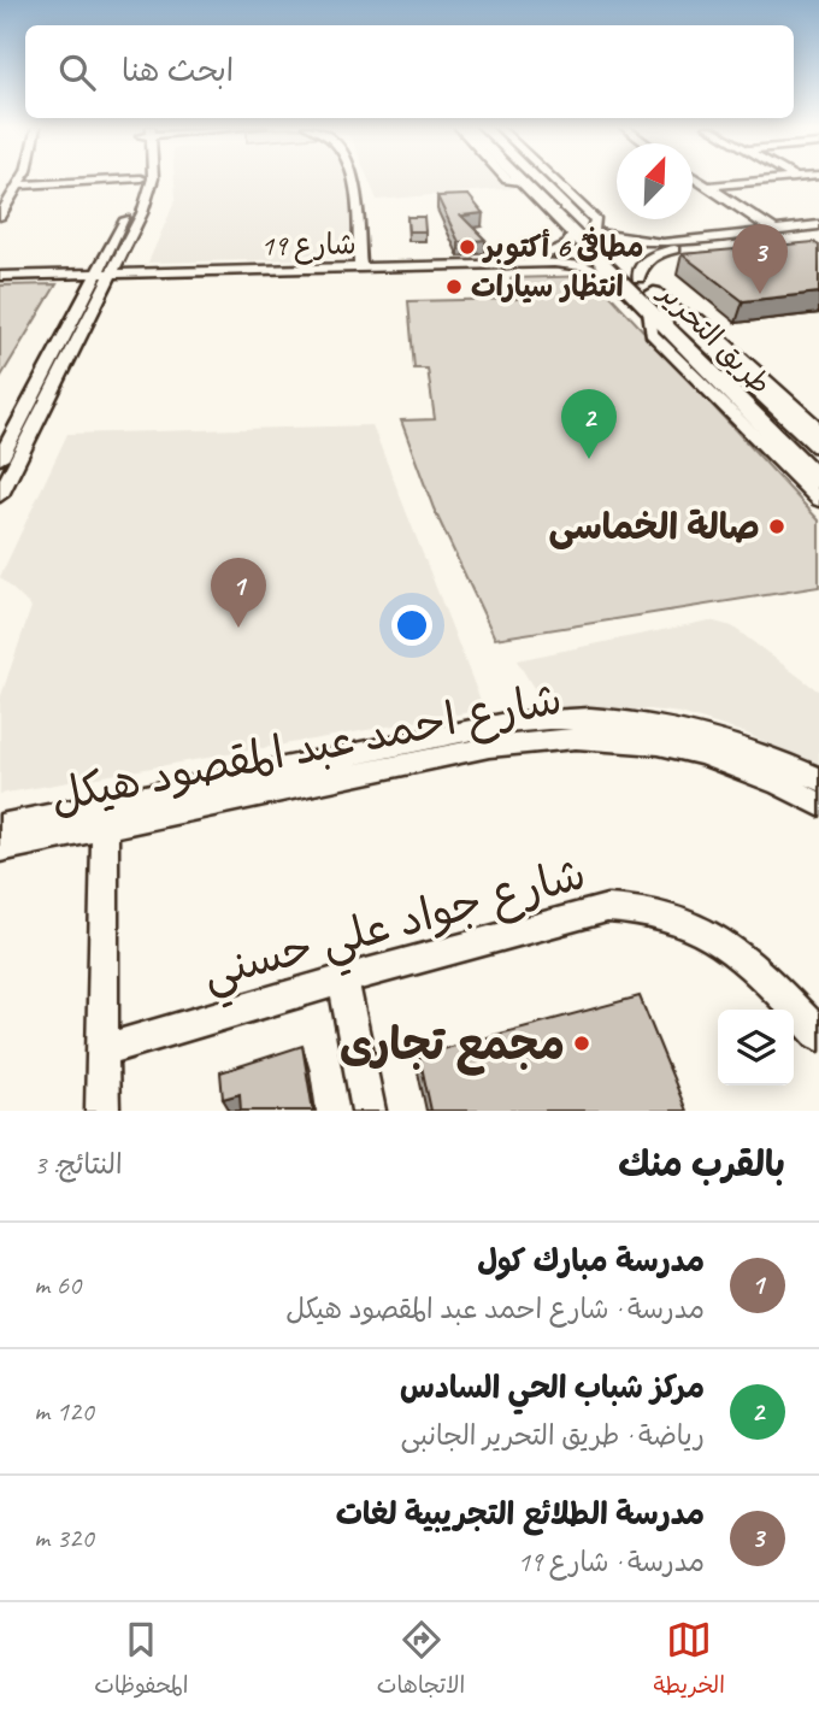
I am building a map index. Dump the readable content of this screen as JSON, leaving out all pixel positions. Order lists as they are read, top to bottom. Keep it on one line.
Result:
{"streets":{"street":["شارع 19","طريق التحرير","شارع احمد عبد المقصود هيكل","شارع جواد علي حسني"]},"crossings":[["شارع 19","طريق التحرير"]],"places":["مطافئ 6 أكتوبر","انتظار سيارات","صالة الخماسى","مجمع تجارى"],"north":"top right","page":{"search":"ابحث هنا","pins":["3","2","1"],"heading":["بالقرب منك","النتائج: 3"],"list":[{"mark":"1","name":"مدرسة مبارك كول","note":"مدرسة · شارع احمد عبد المقصود هيكل","value":"60 m"},{"mark":"2","name":"مركز شباب الحي السادس","note":"رياضة · طريق التحرير الجانبى","value":"120 m"},{"mark":"3","name":"مدرسة الطلائع التجريبية لغات","note":"مدرسة · شارع 19","value":"320 m"}],"nav":["الخريطة","الاتجاهات","المحفوظات"]}}
